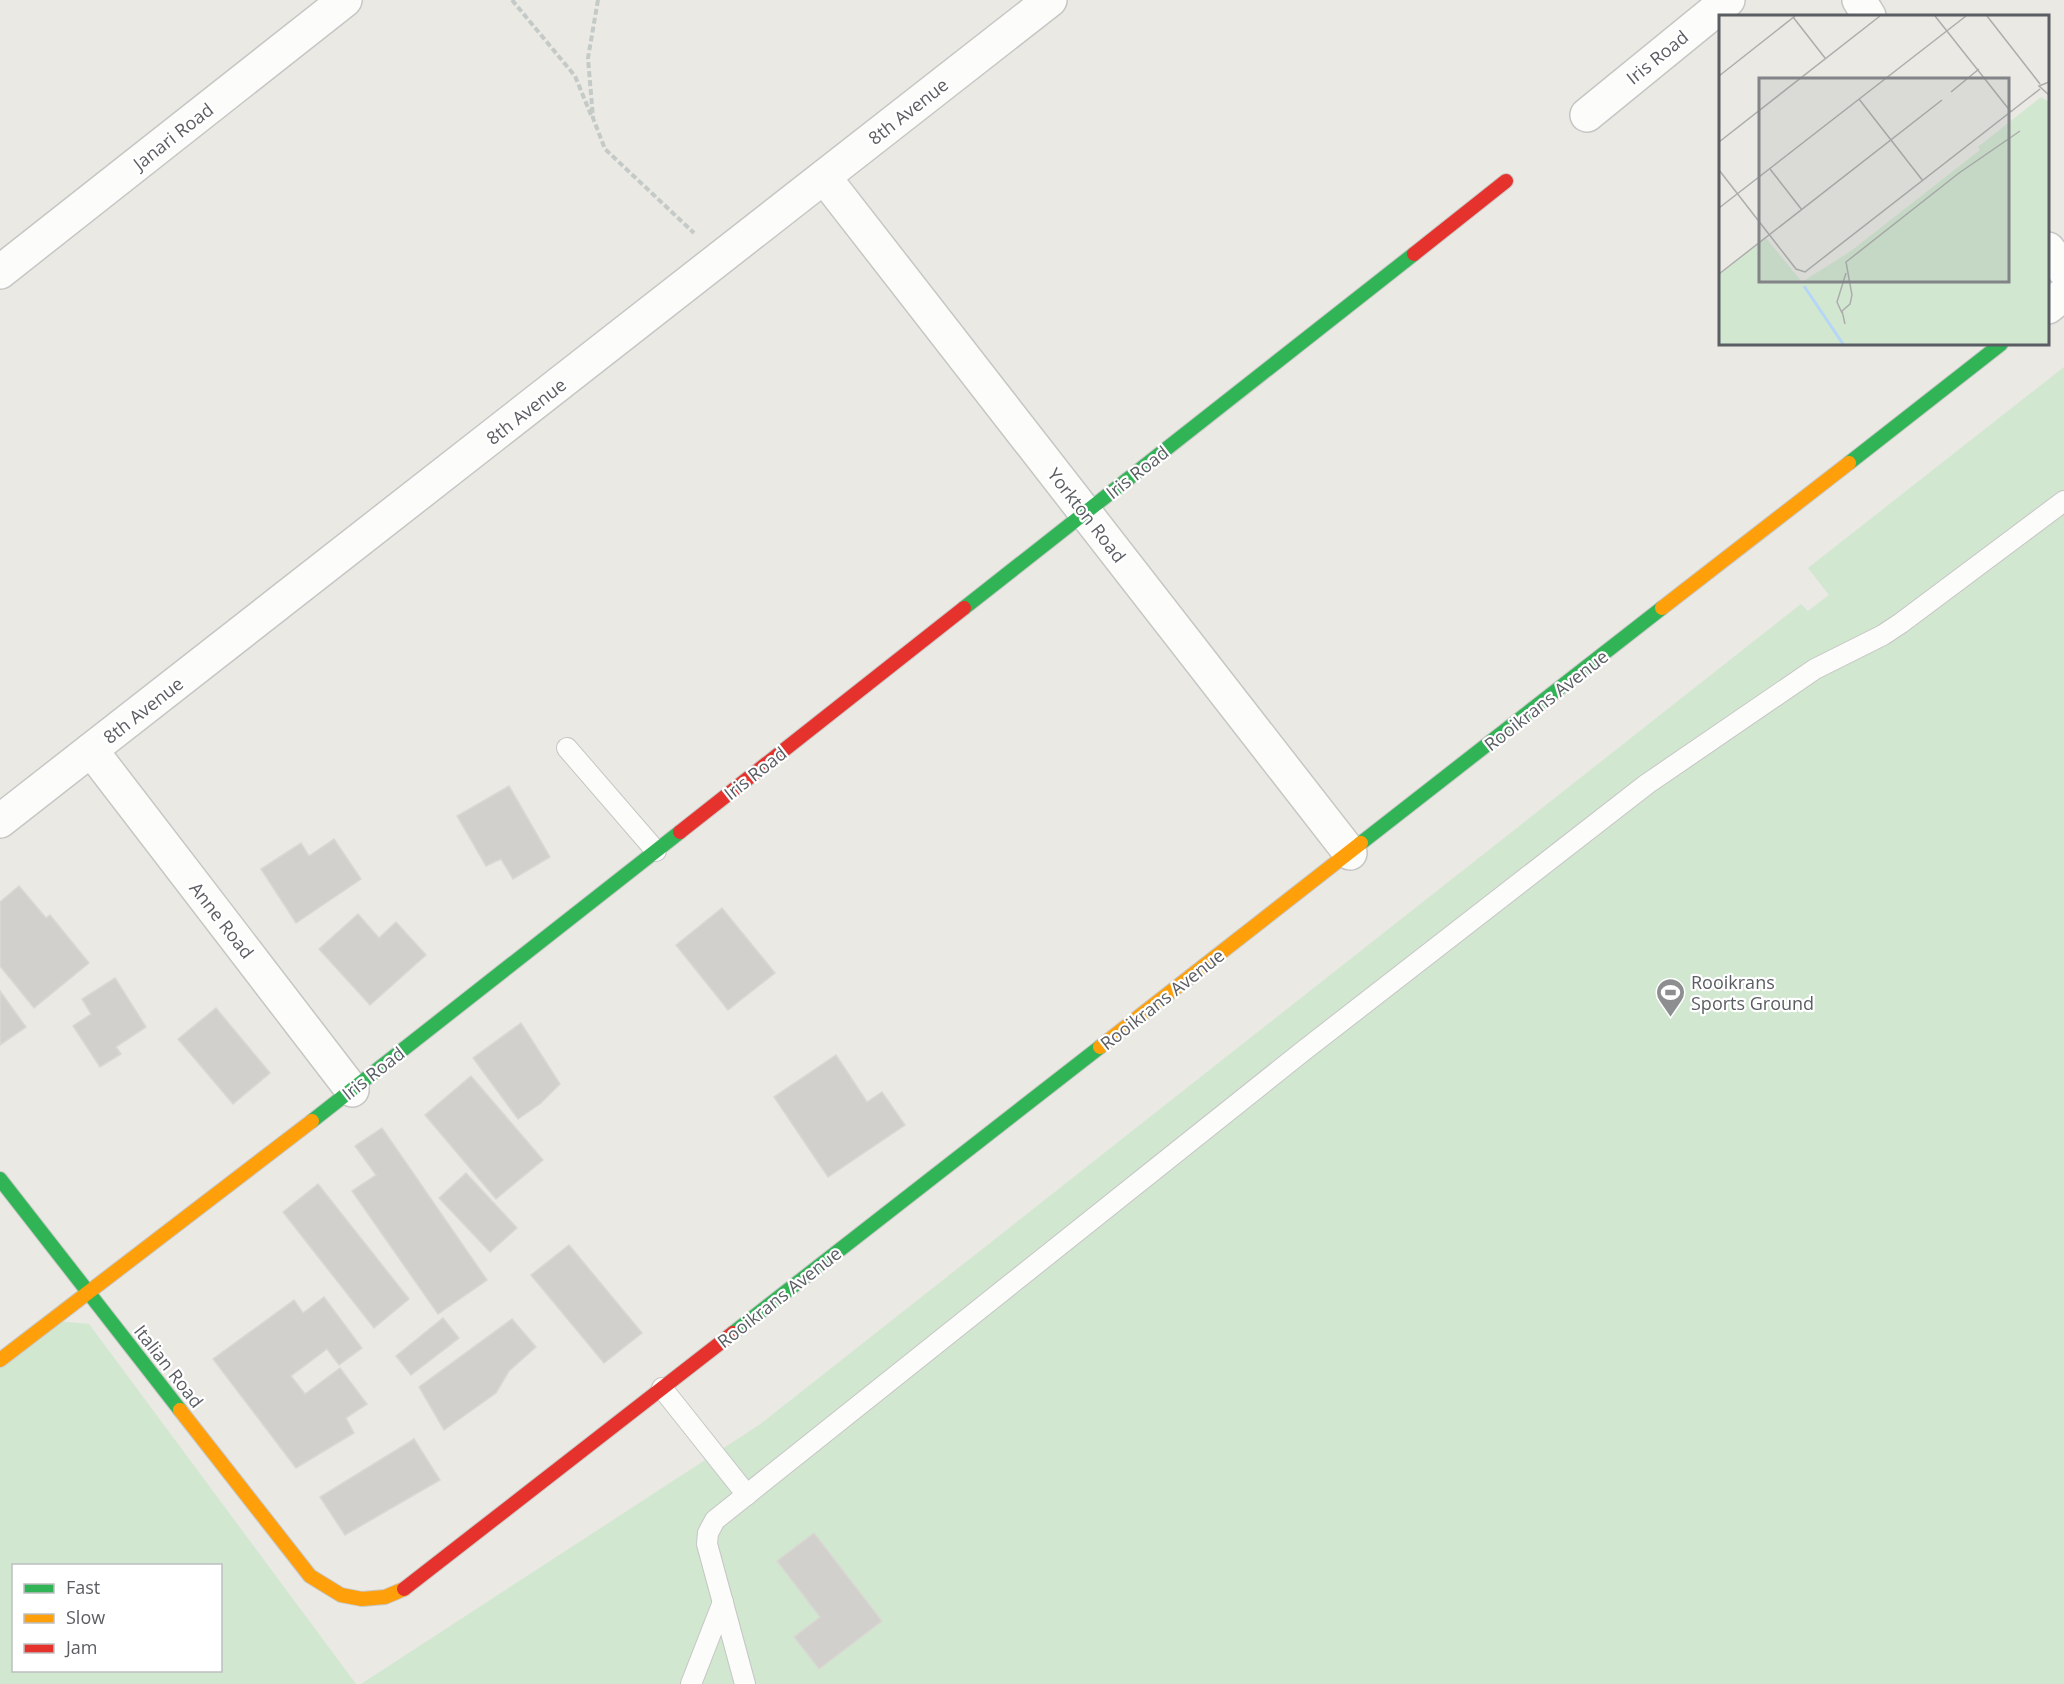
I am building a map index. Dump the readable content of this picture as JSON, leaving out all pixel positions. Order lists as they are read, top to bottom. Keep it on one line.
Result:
{"streets":{"street":["Iris Road","8th Avenue","Janari Road","Yorkton Road","Rooikrans Avenue","Anne Road","Italian Road"]},"crossings":[["Iris Road","Yorkton Road"],["Iris Road","Anne Road"],["Iris Road","Italian Road"],["8th Avenue","Yorkton Road"],["8th Avenue","Anne Road"],["Yorkton Road","Rooikrans Avenue"],["Rooikrans Avenue","Italian Road"]],"places":{"sports":["Rooikrans Sports Ground"]},"legend":["Fast","Slow","Jam"]}
